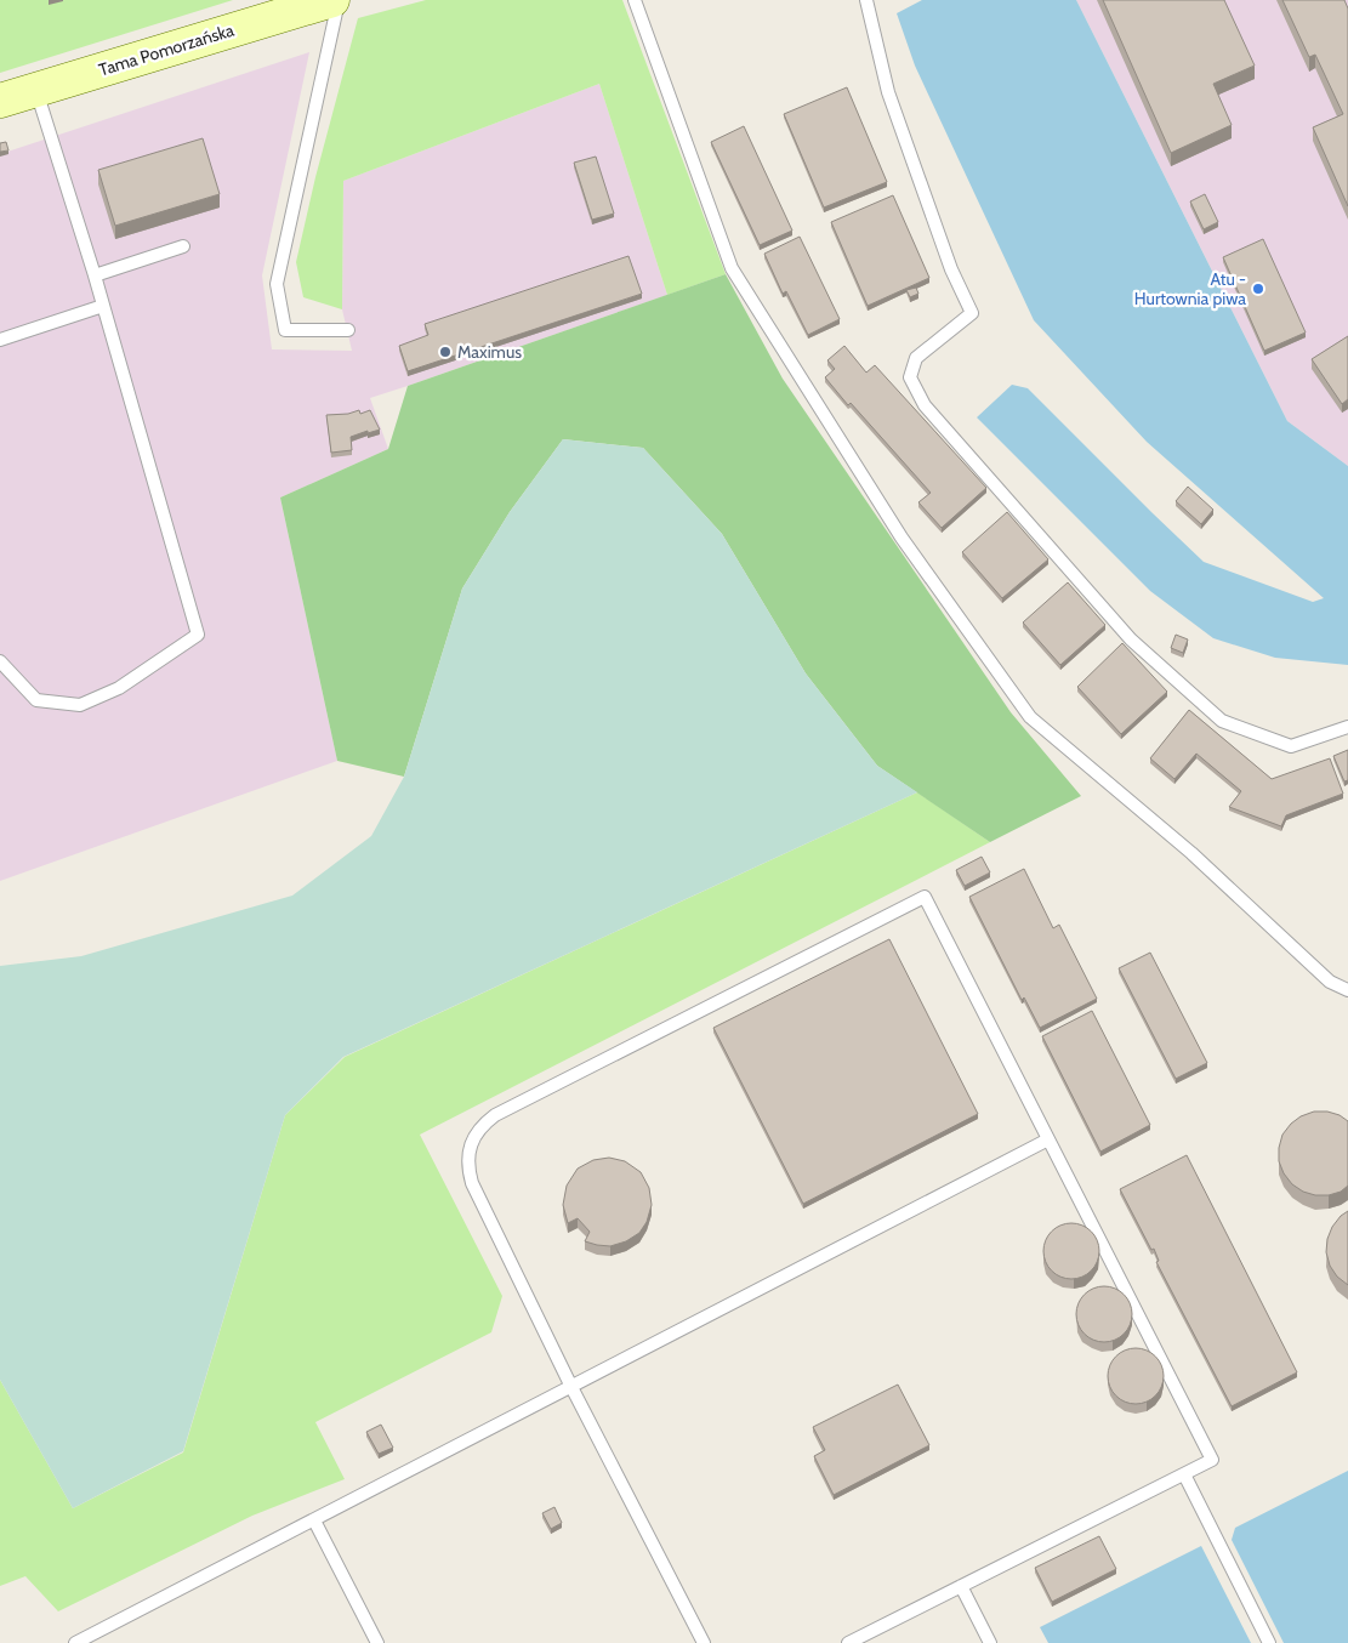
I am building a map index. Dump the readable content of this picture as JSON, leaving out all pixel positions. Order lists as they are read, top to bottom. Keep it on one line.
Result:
{"streets":{"street":["Tama Pomorzańska"]},"places":["Atu - Hurtownia piwa","Maximus"]}
